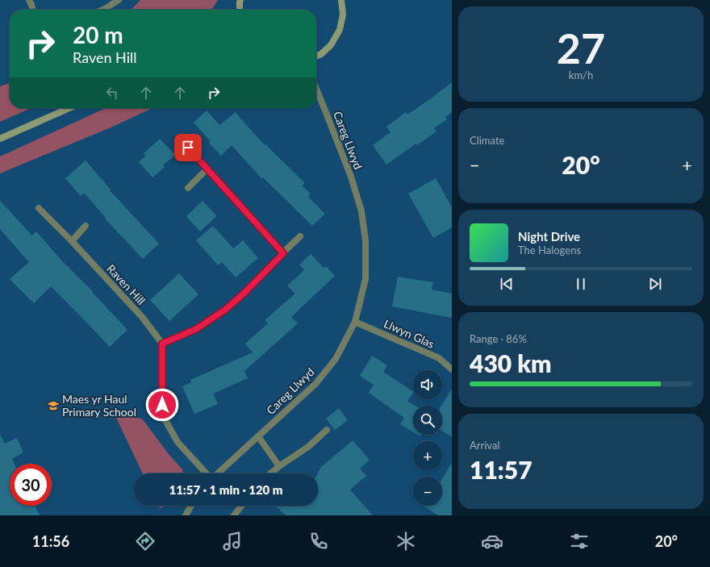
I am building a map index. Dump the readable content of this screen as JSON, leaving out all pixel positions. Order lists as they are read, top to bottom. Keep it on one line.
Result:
{"streets":{"street":["Careg Llwyd","Raven Hill","Llwyn Glas"]},"crossings":[["Careg Llwyd","Llwyn Glas"]],"places":{"school or university":["Maes yr Haul Primary School"]},"page":{"tile":[["27","km/h"],"Climate",["Range · 86%","430 km"],["Arrival","11:57"]],"turn":["20 m","Raven Hill"],"heat":["−","20°","+"],"song":["Night Drive","The Halogens"],"map_buttons":["+","−"],"limit":"30","trip":"11:57 · 1 min · 120 m","tabs":["11:56","20°"]}}
